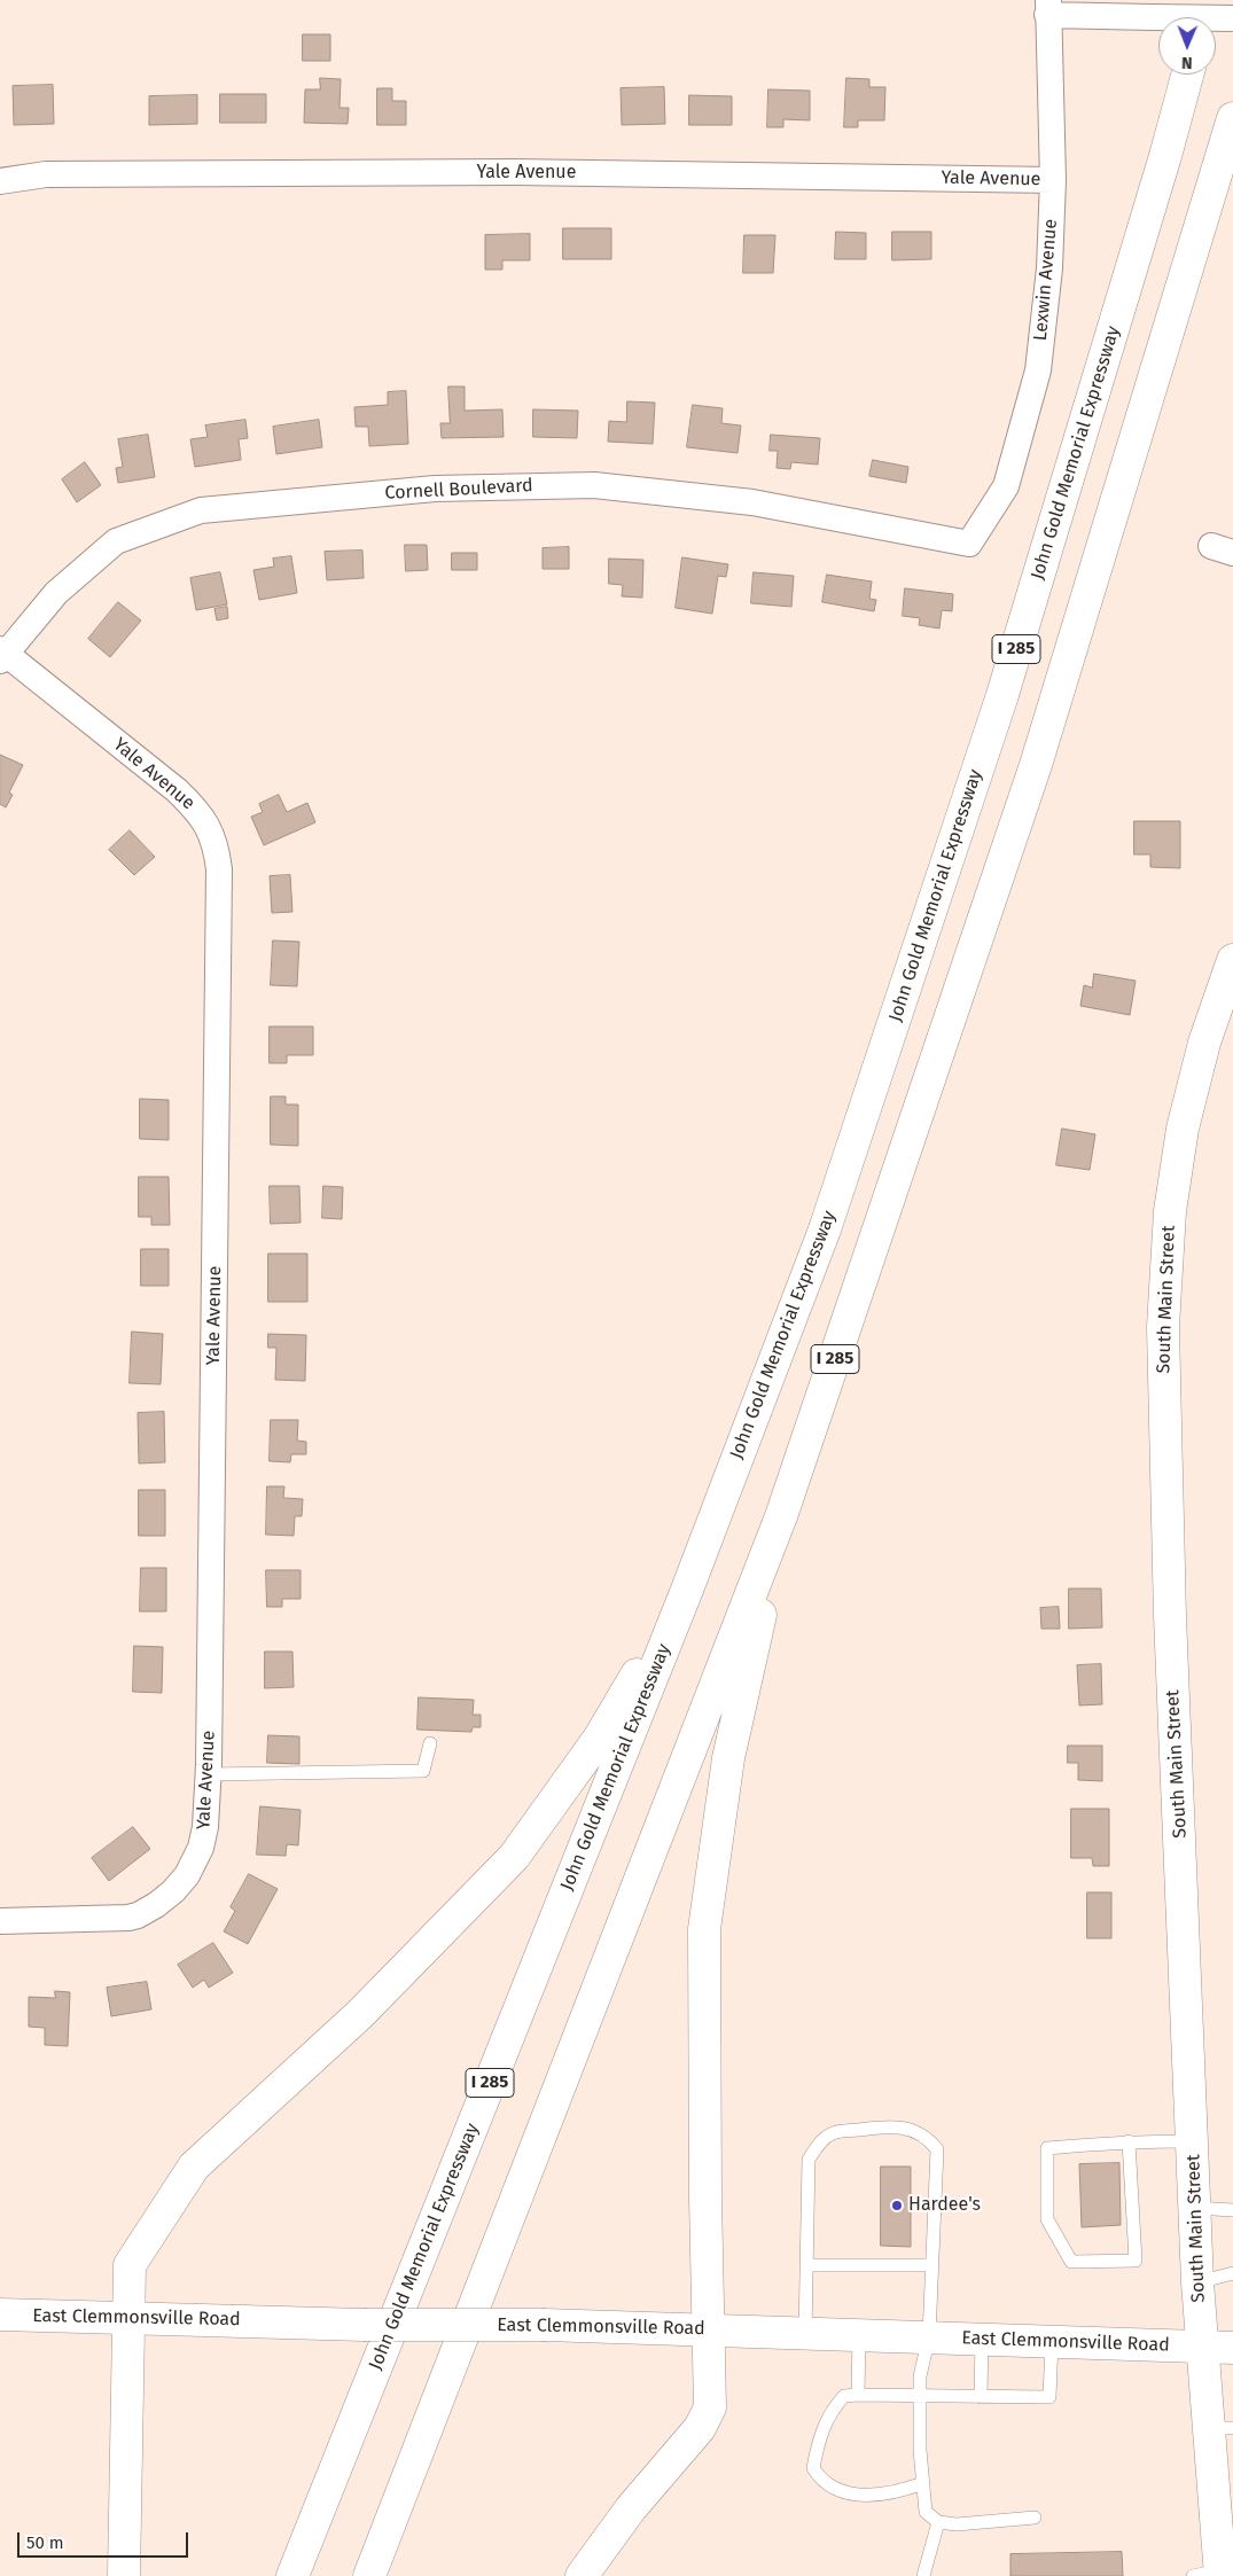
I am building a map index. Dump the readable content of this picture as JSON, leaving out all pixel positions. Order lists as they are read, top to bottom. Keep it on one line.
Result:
{"streets":{"main road":["John Gold Memorial Expressway","I 285","South Main Street","East Clemmonsville Road"],"street":["Yale Avenue","Lexwin Avenue","Cornell Boulevard"]},"crossings":[["Yale Avenue","Lexwin Avenue"],["Yale Avenue","Cornell Boulevard"],["Lexwin Avenue","Cornell Boulevard"],["South Main Street","East Clemmonsville Road"]],"places":["Hardee's"],"scale_bar":"50 m","north":"bottom"}
